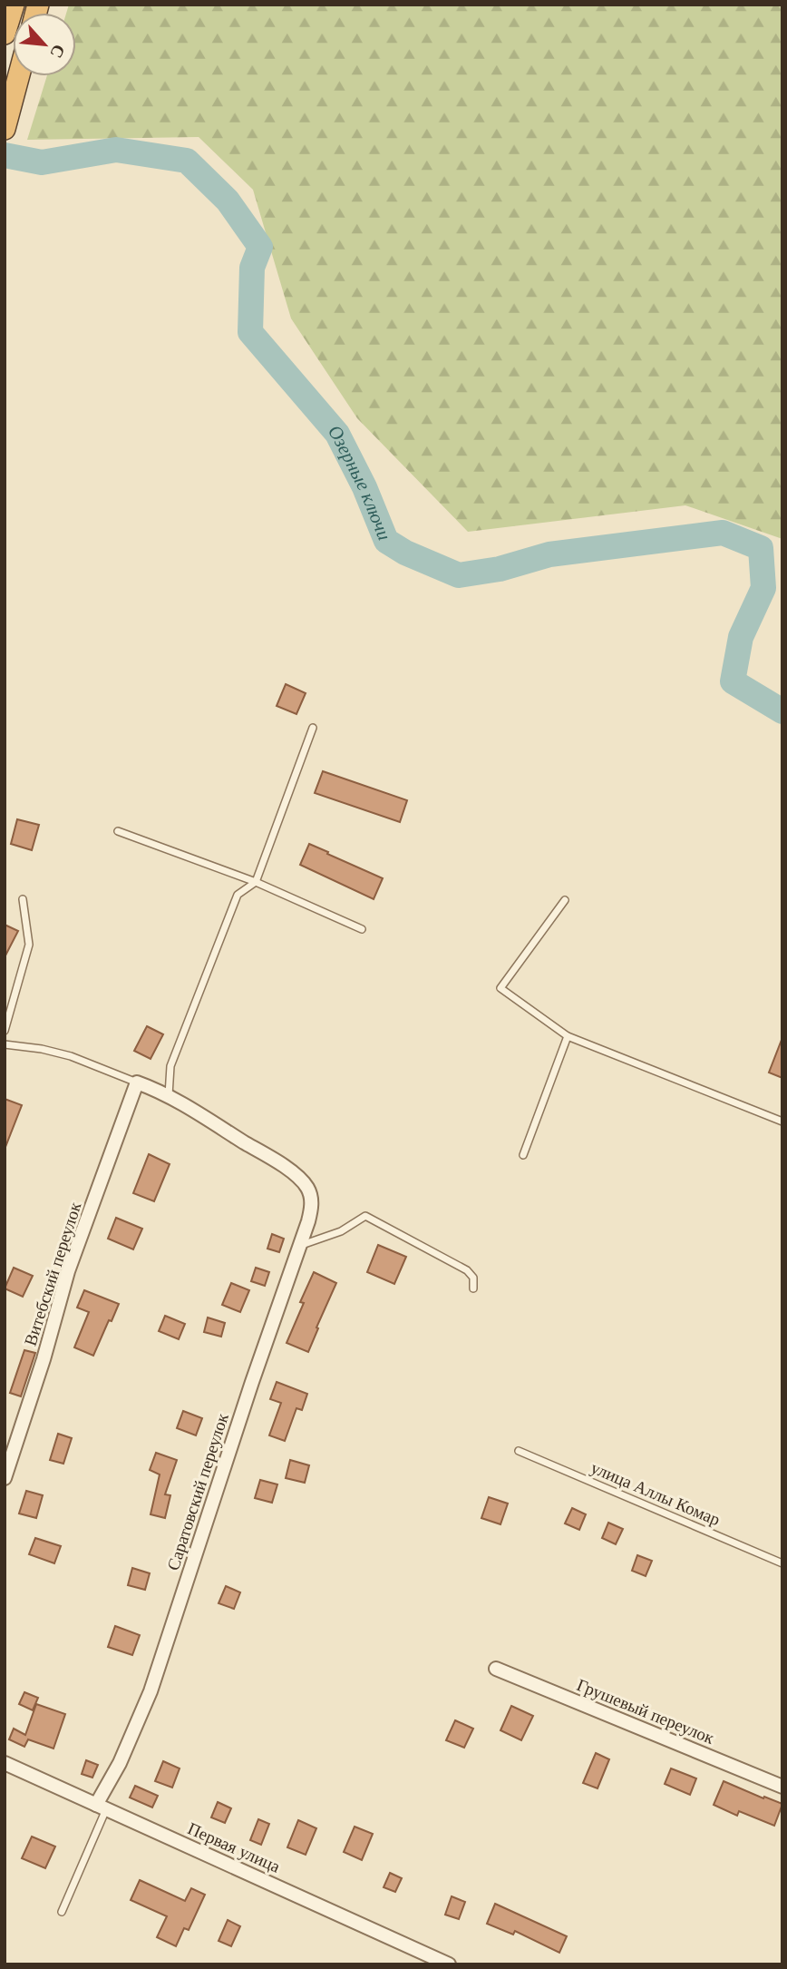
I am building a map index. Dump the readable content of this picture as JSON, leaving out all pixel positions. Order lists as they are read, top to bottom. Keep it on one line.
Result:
{"streets":{"street":["Витебский переулок","Саратовский переулок","Грушевый переулок","Первая улица"],"lane":["улица Аллы Комар"]},"crossings":[["Саратовский переулок","Первая улица"]],"water":["Озерные ключи"],"north":"bottom right"}
